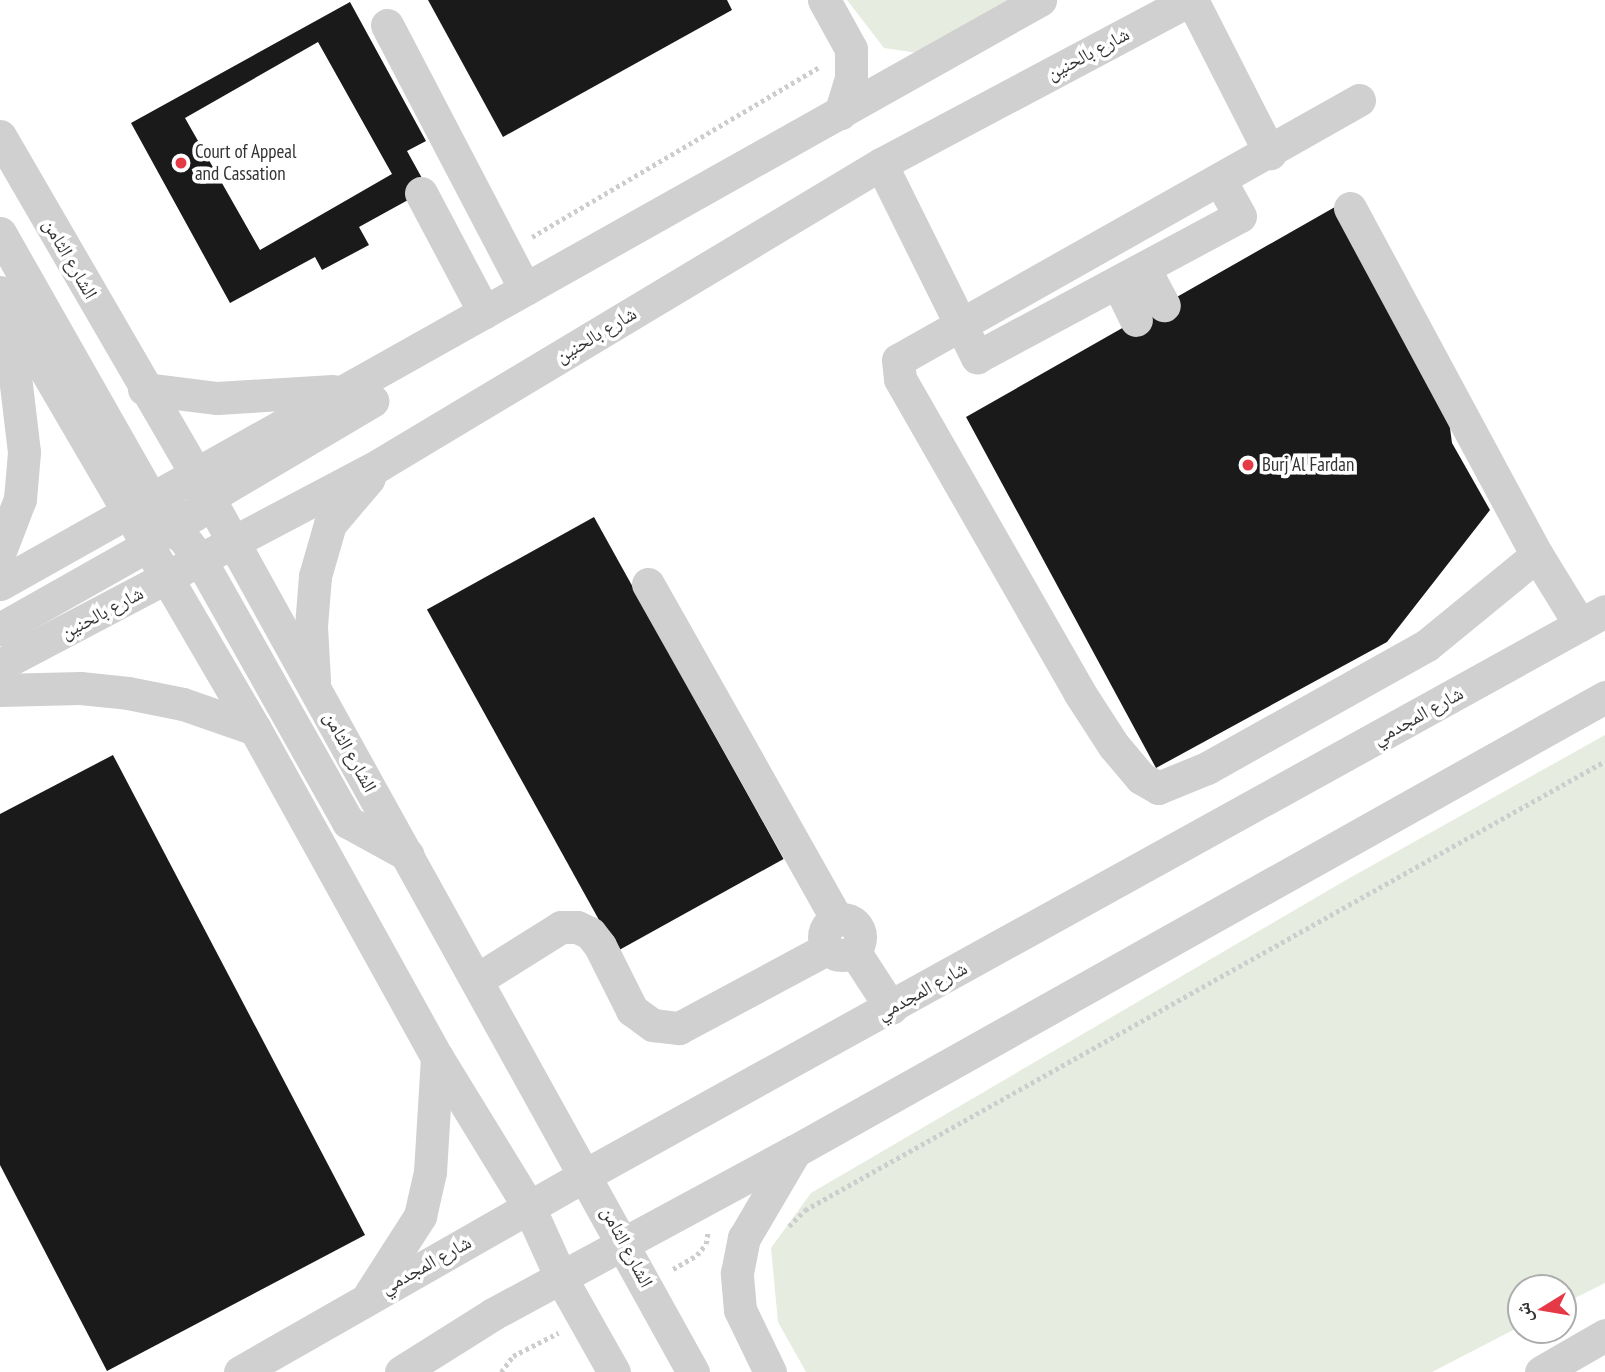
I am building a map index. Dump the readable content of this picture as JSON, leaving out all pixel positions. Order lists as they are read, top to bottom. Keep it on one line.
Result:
{"streets":{"street":["شارع بالحنين","الشارع الثامن","شارع المجدمي"]},"crossings":[["شارع بالحنين","الشارع الثامن"],["الشارع الثامن","شارع المجدمي"]],"places":["Court of Appeal and Cassation","Burj Al Fardan"],"north":"left"}
